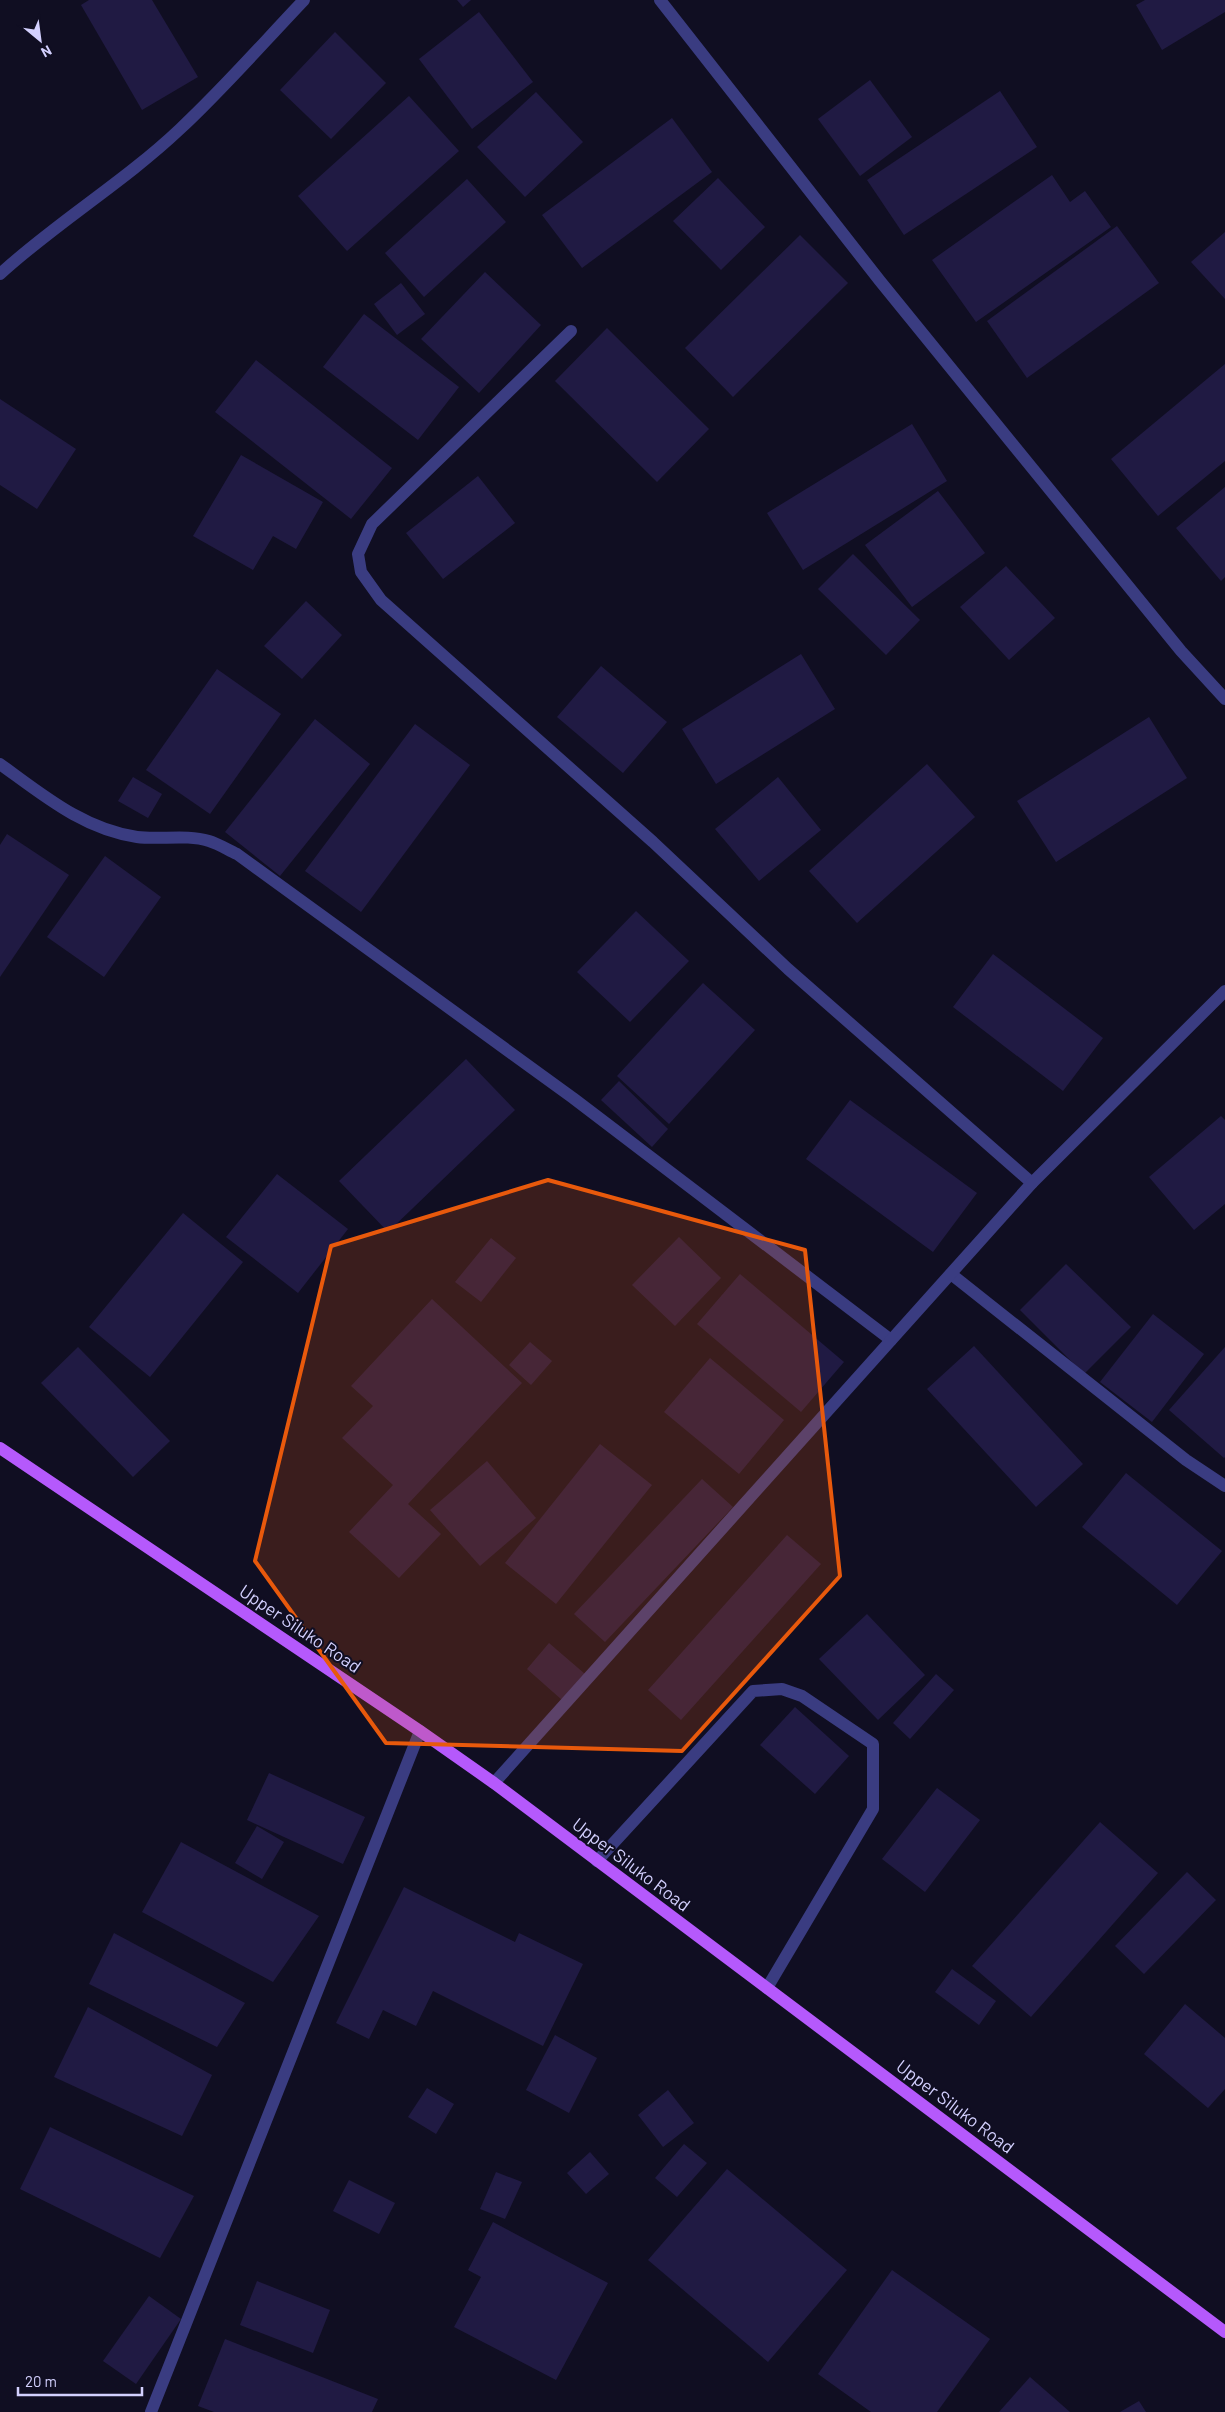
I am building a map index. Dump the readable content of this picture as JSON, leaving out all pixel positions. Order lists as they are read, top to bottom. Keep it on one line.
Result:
{"streets":{"main road":["Upper Siluko Road"]},"scale_bar":"20 m","north":"bottom right"}
